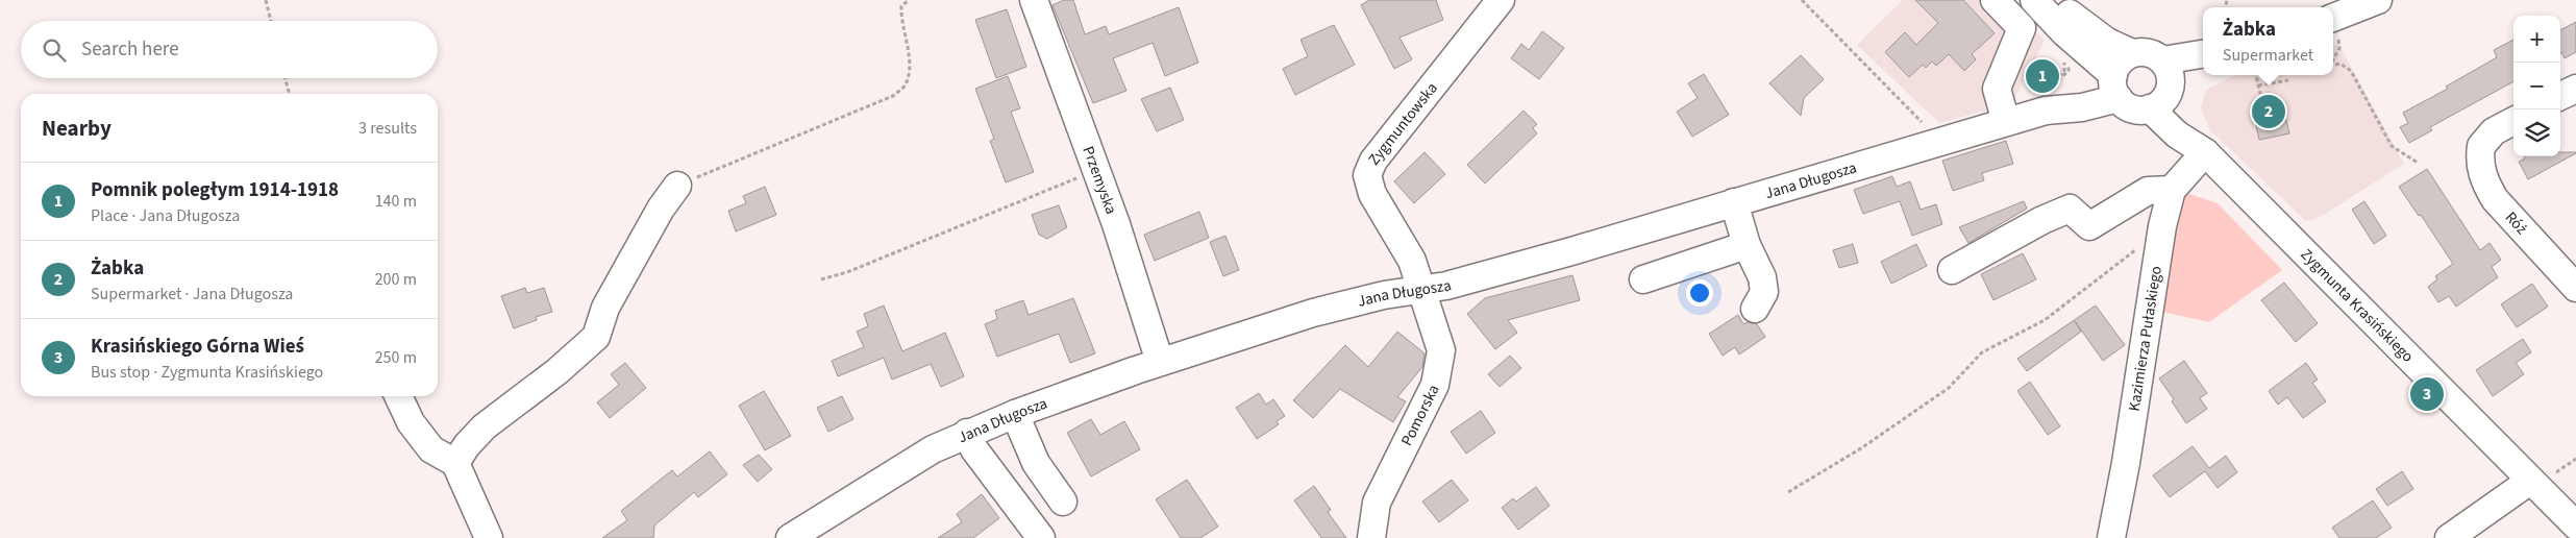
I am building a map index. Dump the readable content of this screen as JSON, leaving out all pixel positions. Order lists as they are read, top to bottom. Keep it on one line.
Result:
{"streets":{"street":["Zygmuntowska","Jana Długosza","Przemyska","Róż","Zygmunta Krasińskiego","Kazimierza Pułaskiego","Pomorska"]},"crossings":[["Zygmuntowska","Jana Długosza"],["Zygmuntowska","Pomorska"],["Jana Długosza","Przemyska"],["Jana Długosza","Zygmunta Krasińskiego"],["Jana Długosza","Pomorska"],["Zygmunta Krasińskiego","Kazimierza Pułaskiego"]],"page":{"popup":["Żabka","Supermarket"],"map_buttons":["+","−"],"search":"Search here","pins":["1","2","3"],"heading":["Nearby","3 results"],"list":[{"mark":"1","name":"Pomnik poległym 1914-1918","note":"Place · Jana Długosza","value":"140 m"},{"mark":"2","name":"Żabka","note":"Supermarket · Jana Długosza","value":"200 m"},{"mark":"3","name":"Krasińskiego Górna Wieś","note":"Bus stop · Zygmunta Krasińskiego","value":"250 m"}]}}
